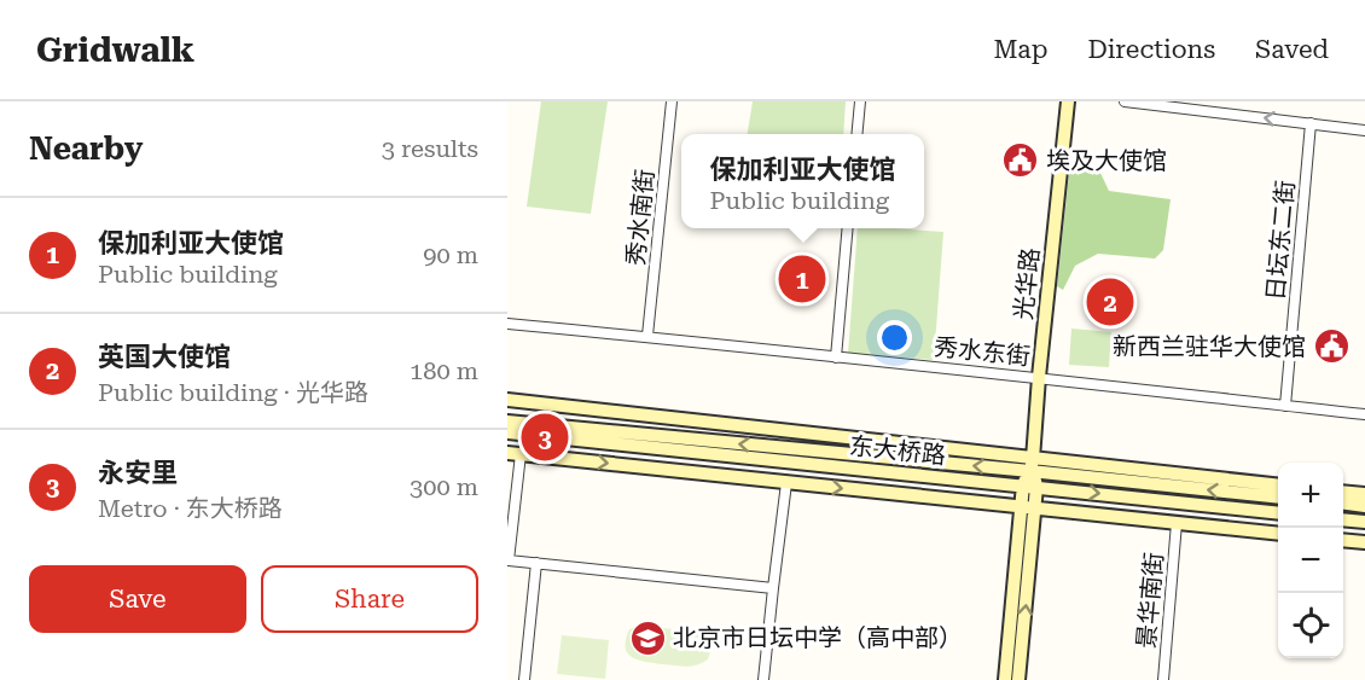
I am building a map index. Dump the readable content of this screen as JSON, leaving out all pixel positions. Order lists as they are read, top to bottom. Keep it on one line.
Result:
{"streets":{"main road":["光华路","东大桥路"],"street":["秀水南街","日坛东二街","秀水东街","景华南街"]},"crossings":[["秀水南街","秀水东街"],["日坛东二街","秀水东街"],["光华路","秀水东街"],["光华路","东大桥路"]],"places":{"public building":["埃及大使馆","新西兰驻华大使馆"],"school or university":["北京市日坛中学（高中部）"]},"page":{"header":"Gridwalk","nav":["Map","Directions","Saved"],"heading":["Nearby","3 results"],"popup":["保加利亚大使馆","Public building"],"list":[{"mark":"1","name":"保加利亚大使馆","note":"Public building","value":"90 m"},{"mark":"2","name":"英国大使馆","note":"Public building · 光华路","value":"180 m"},{"mark":"3","name":"永安里","note":"Metro · 东大桥路","value":"300 m"}],"pins":["1","2","3"],"map_buttons":["+","−"],"buttons":["Save","Share"]}}
